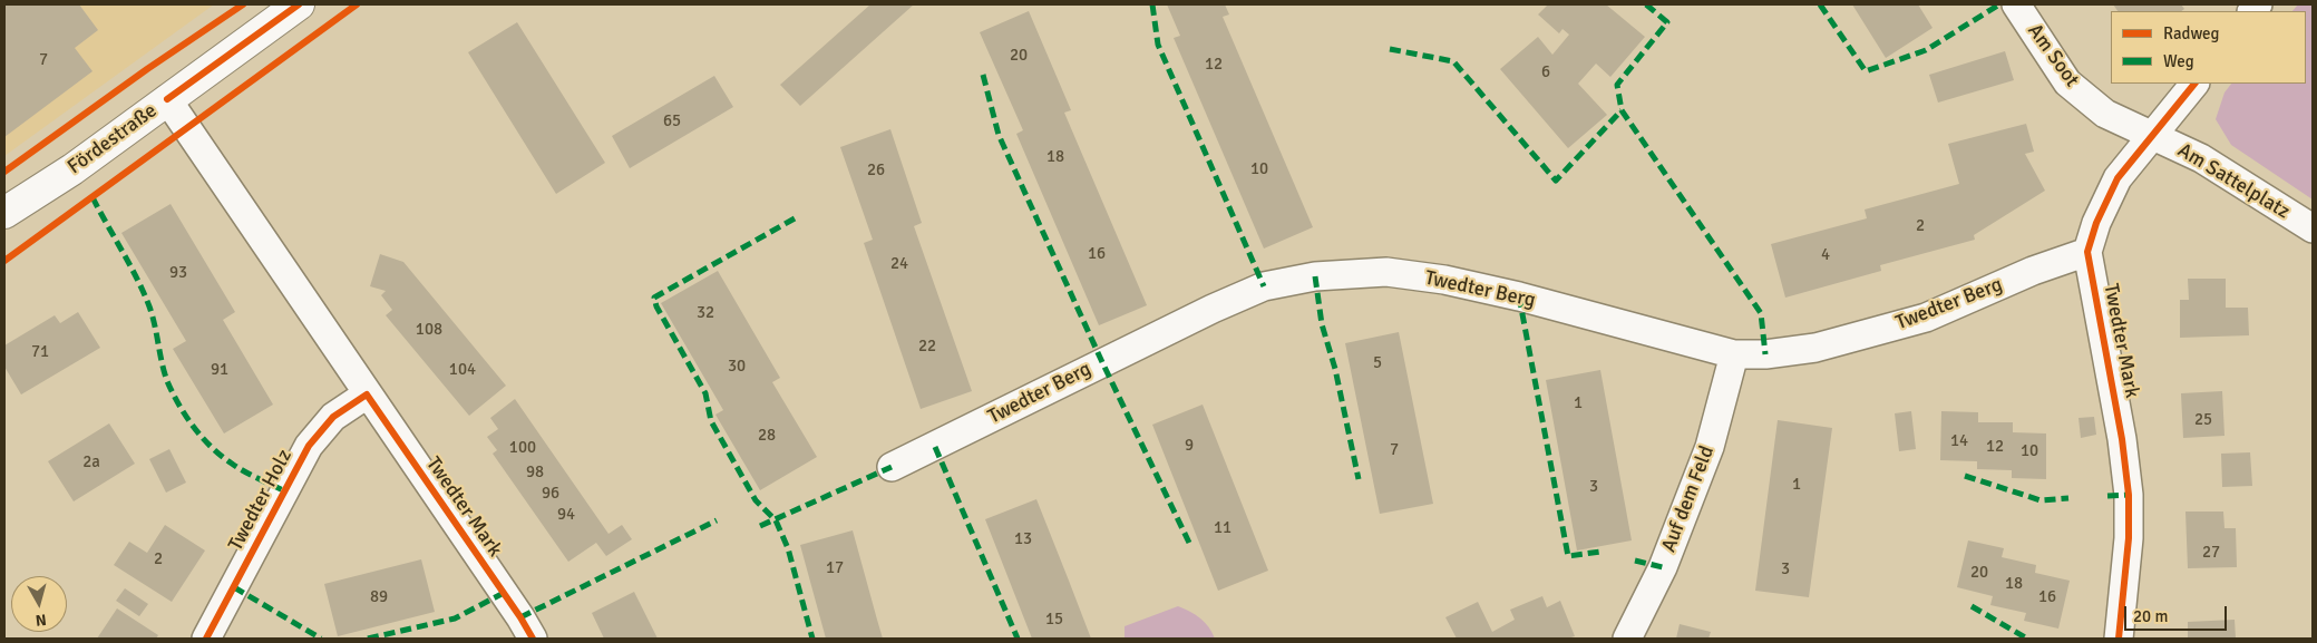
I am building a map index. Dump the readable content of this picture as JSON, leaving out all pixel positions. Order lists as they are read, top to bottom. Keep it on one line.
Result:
{"streets":{"main road":["Fördestraße"],"street":["Am Soot","Am Sattelplatz","Twedter Berg","Twedter Mark","Auf dem Feld","Twedter Holz"]},"crossings":[["Am Soot","Am Sattelplatz"],["Am Soot","Twedter Mark"],["Fördestraße","Twedter Mark"],["Am Sattelplatz","Twedter Mark"],["Twedter Berg","Twedter Mark"],["Twedter Berg","Auf dem Feld"],["Twedter Mark","Twedter Holz"]],"house_numbers":["20","7","12","6","65","18","10","26","2","16","4","24","93","32","108","22","71","5","30","91","104","1","25","28","14","9","12","100","7","10","2a","98","1","3","96","94","11","13","27","2","17","3","20","18","89","16","15"],"legend":["Radweg","Weg"],"scale_bar":"20 m","north":"bottom"}
